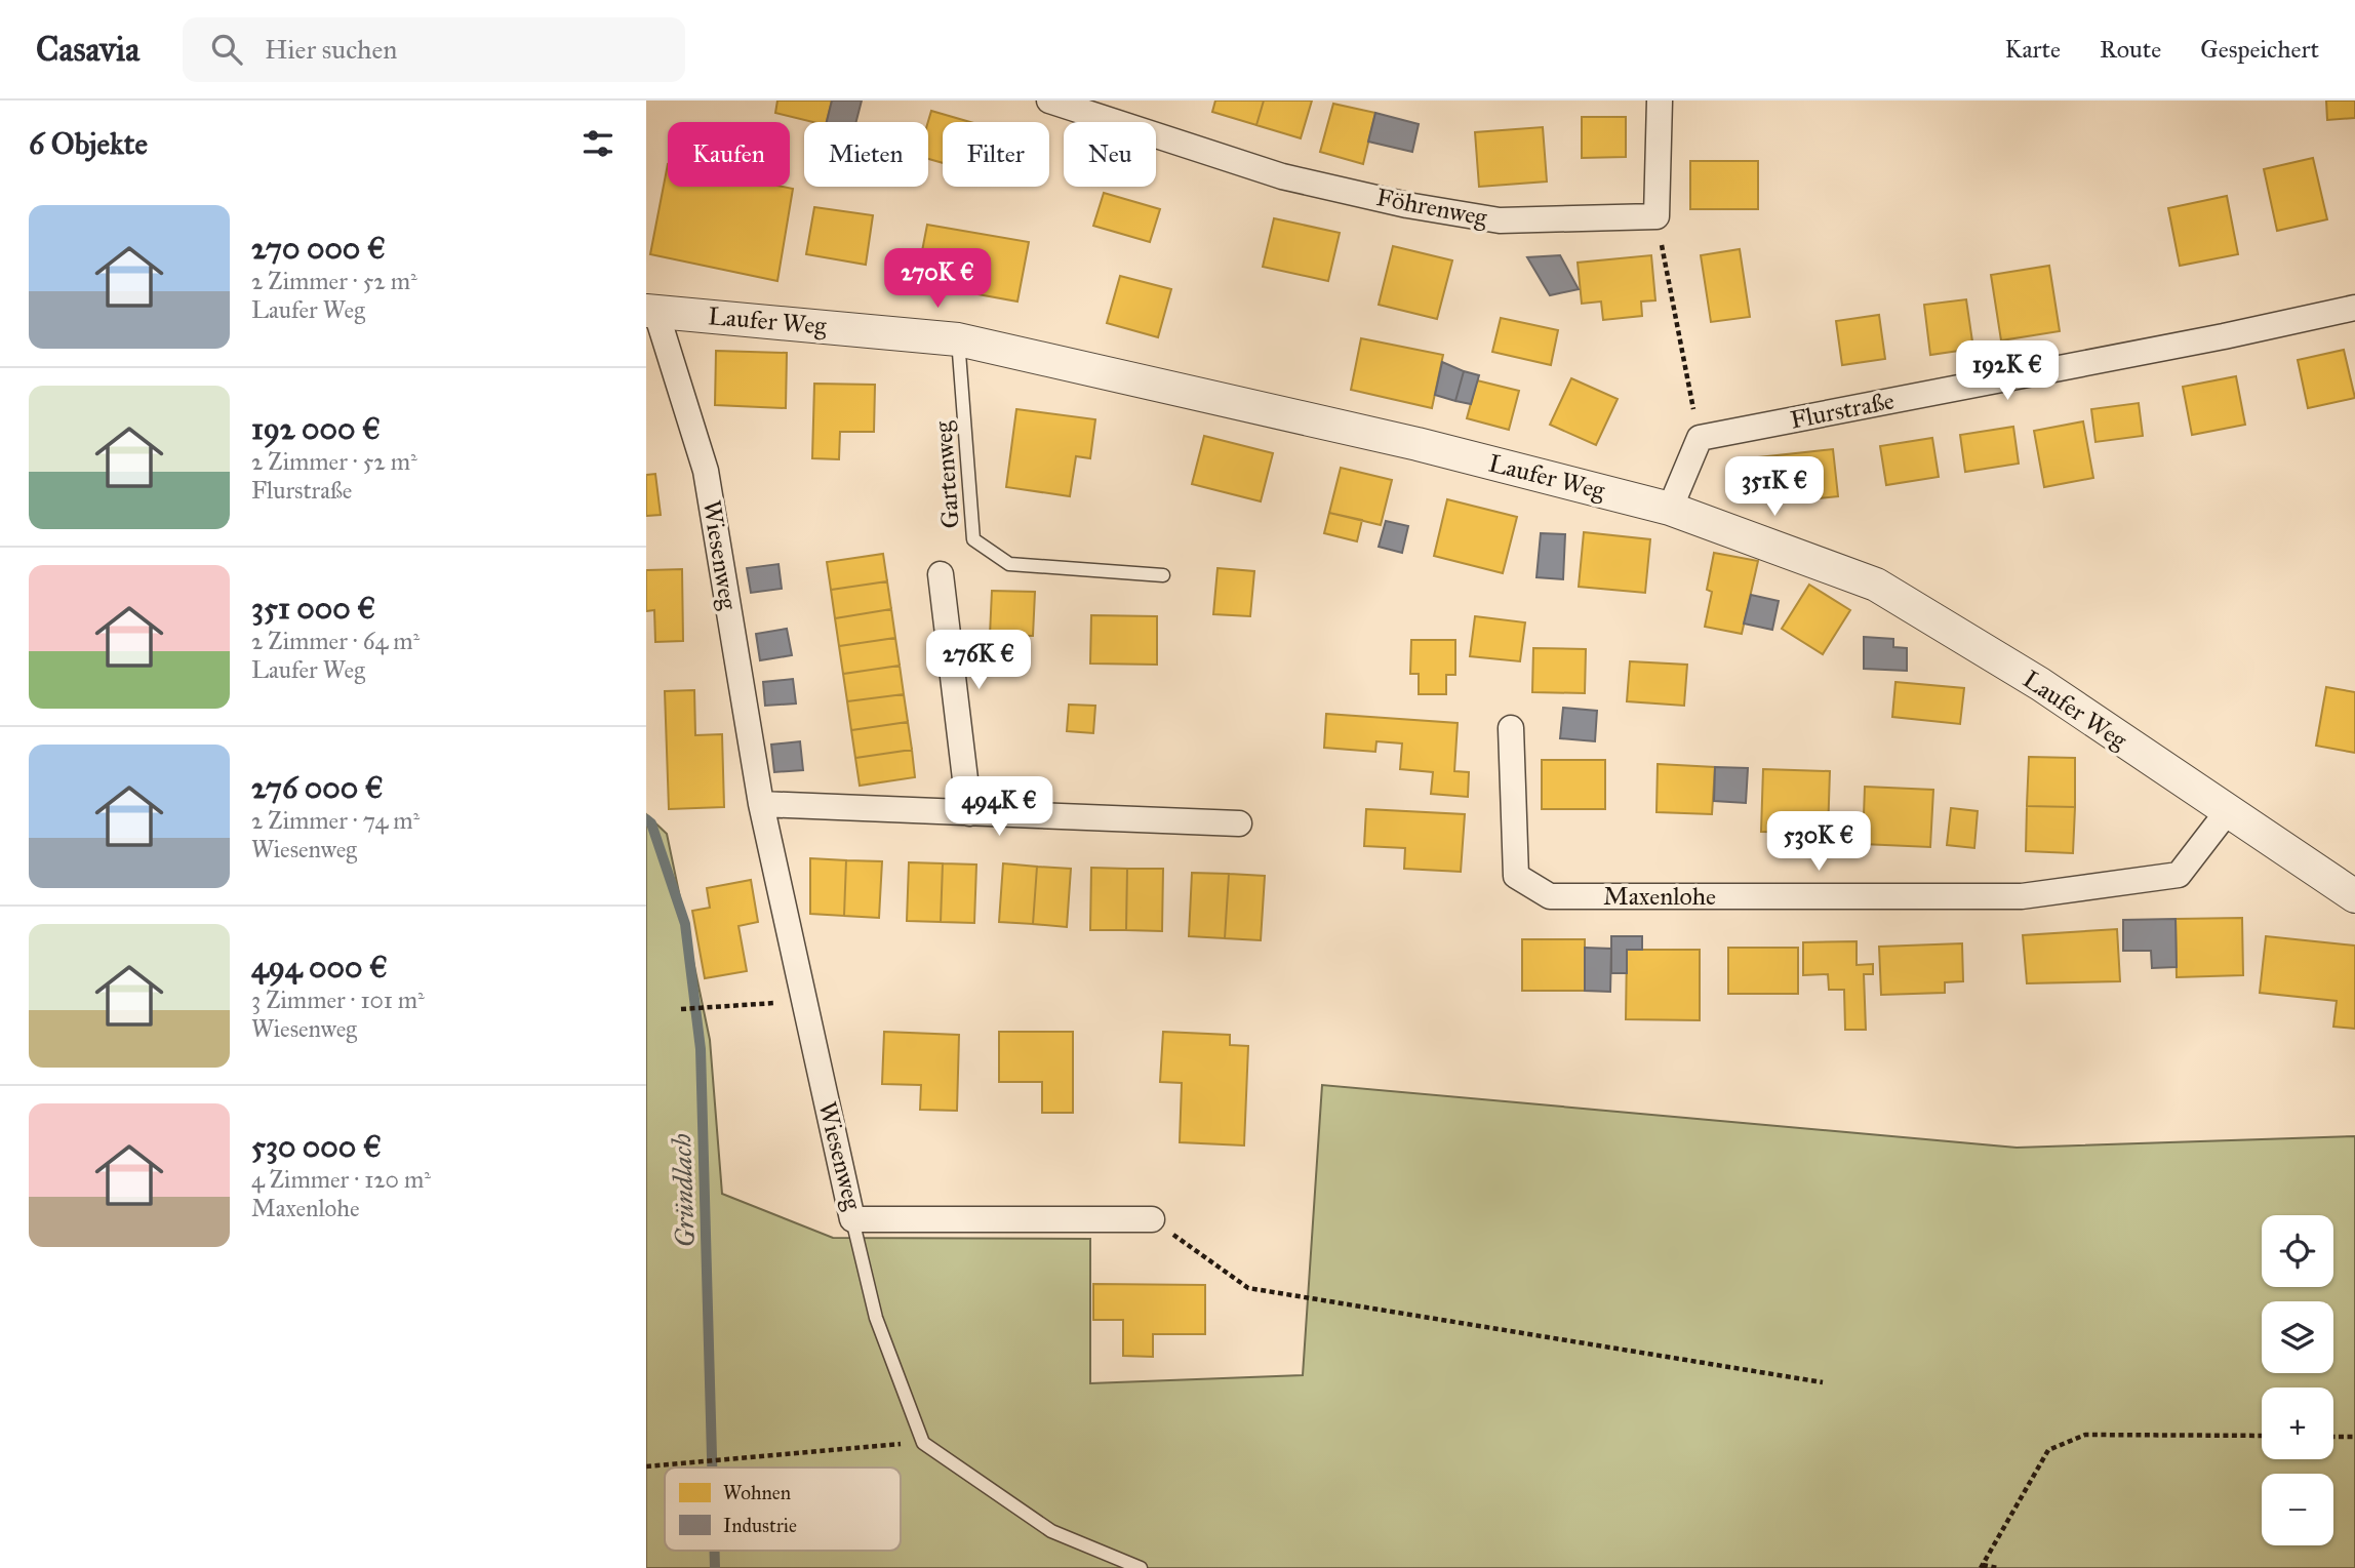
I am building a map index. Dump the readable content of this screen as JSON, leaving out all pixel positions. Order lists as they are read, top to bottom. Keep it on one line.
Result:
{"streets":{"street":["Föhrenweg","Laufer Weg","Flurstraße","Wiesenweg","Maxenlohe"],"lane":["Gartenweg"]},"crossings":[["Laufer Weg","Gartenweg"],["Laufer Weg","Wiesenweg"],["Laufer Weg","Maxenlohe"]],"water":["Gründlach"],"legend":["Wohnen","Industrie"],"page":{"header":"Casavia","search":"Hier suchen","nav":["Karte","Route","Gespeichert"],"heading":"6 Objekte","chip":["Kaufen","Mieten","Filter","Neu"],"list":[{"name":"270 000 €","note":"2 Zimmer · 52 m² · Laufer Weg"},{"name":"192 000 €","note":"2 Zimmer · 52 m² · Flurstraße"},{"name":"351 000 €","note":"2 Zimmer · 64 m² · Laufer Weg"},{"name":"276 000 €","note":"2 Zimmer · 74 m² · Wiesenweg"},{"name":"494 000 €","note":"3 Zimmer · 101 m² · Wiesenweg"},{"name":"530 000 €","note":"4 Zimmer · 120 m² · Maxenlohe"}],"price":["270K €","192K €","351K €","276K €","494K €","530K €"],"map_buttons":["+","−"]}}
